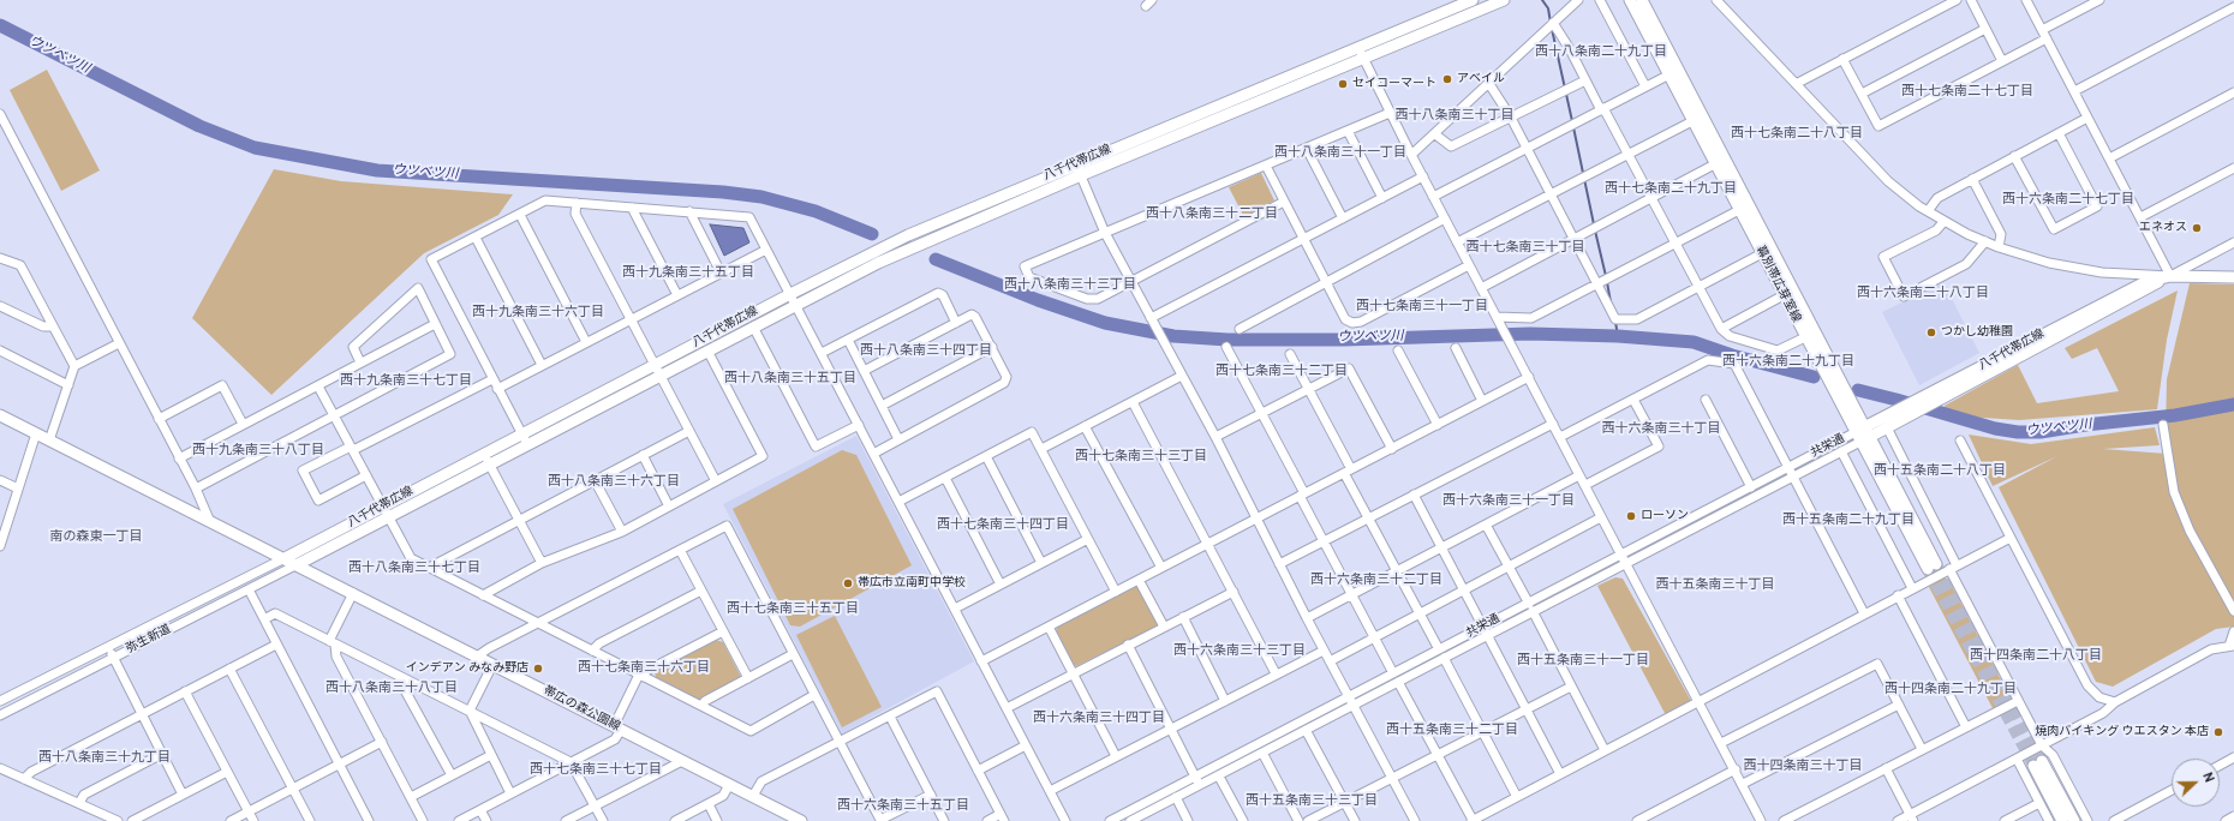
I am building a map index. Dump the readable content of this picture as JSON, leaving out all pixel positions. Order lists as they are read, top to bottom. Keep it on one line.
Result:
{"streets":{"main road":["八千代帯広線","幕別帯広芽室線","帯広の森公園線"],"street":["共栄通","弥生新道"]},"crossings":[["八千代帯広線","幕別帯広芽室線"],["八千代帯広線","共栄通"],["八千代帯広線","弥生新道"],["八千代帯広線","帯広の森公園線"],["幕別帯広芽室線","共栄通"],["弥生新道","帯広の森公園線"]],"districts":["西十八条南二十九丁目","西十七条南二十七丁目","西十八条南三十丁目","西十七条南二十八丁目","西十八条南三十一丁目","西十七条南二十九丁目","西十六条南二十七丁目","西十八条南三十二丁目","西十七条南三十丁目","西十九条南三十五丁目","西十八条南三十三丁目","西十六条南二十八丁目","西十七条南三十一丁目","西十九条南三十六丁目","西十八条南三十四丁目","西十六条南二十九丁目","西十七条南三十二丁目","西十八条南三十五丁目","西十九条南三十七丁目","西十六条南三十丁目","西十九条南三十八丁目","西十七条南三十三丁目","西十五条南二十八丁目","西十八条南三十六丁目","西十六条南三十一丁目","西十五条南二十九丁目","西十七条南三十四丁目","南の森東一丁目","西十八条南三十七丁目","西十六条南三十二丁目","西十五条南三十丁目","西十七条南三十五丁目","西十六条南三十三丁目","西十四条南二十八丁目","西十五条南三十一丁目","西十七条南三十六丁目","西十八条南三十八丁目","西十四条南二十九丁目","西十六条南三十四丁目","西十五条南三十二丁目","西十八条南三十九丁目","西十四条南三十丁目","西十七条南三十七丁目","西十五条南三十三丁目","西十六条南三十五丁目"],"water":["ウツベツ川"],"places":["アベイル","セイコーマート","エネオス","つかし幼稚園","ローソン","帯広市立南町中学校","インデアン みなみ野店","焼肉バイキング ウエスタン 本店"],"north":"right"}
